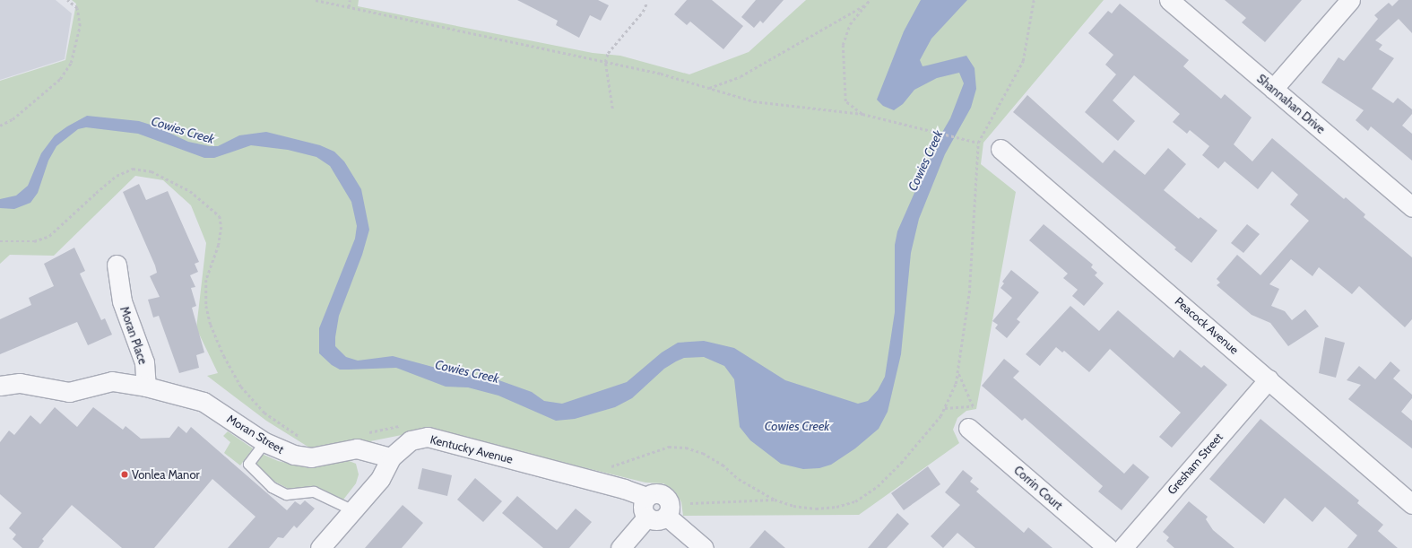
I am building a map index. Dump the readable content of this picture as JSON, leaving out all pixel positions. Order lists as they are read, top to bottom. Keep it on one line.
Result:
{"streets":{"street":["Shannahan Drive","Peacock Avenue","Moran Place","Moran Street","Kentucky Avenue","Gresham Street","Corrin Court"]},"crossings":[["Peacock Avenue","Gresham Street"],["Moran Place","Moran Street"],["Moran Street","Kentucky Avenue"]],"water":["Cowies Creek"],"places":["Vonlea Manor"]}
